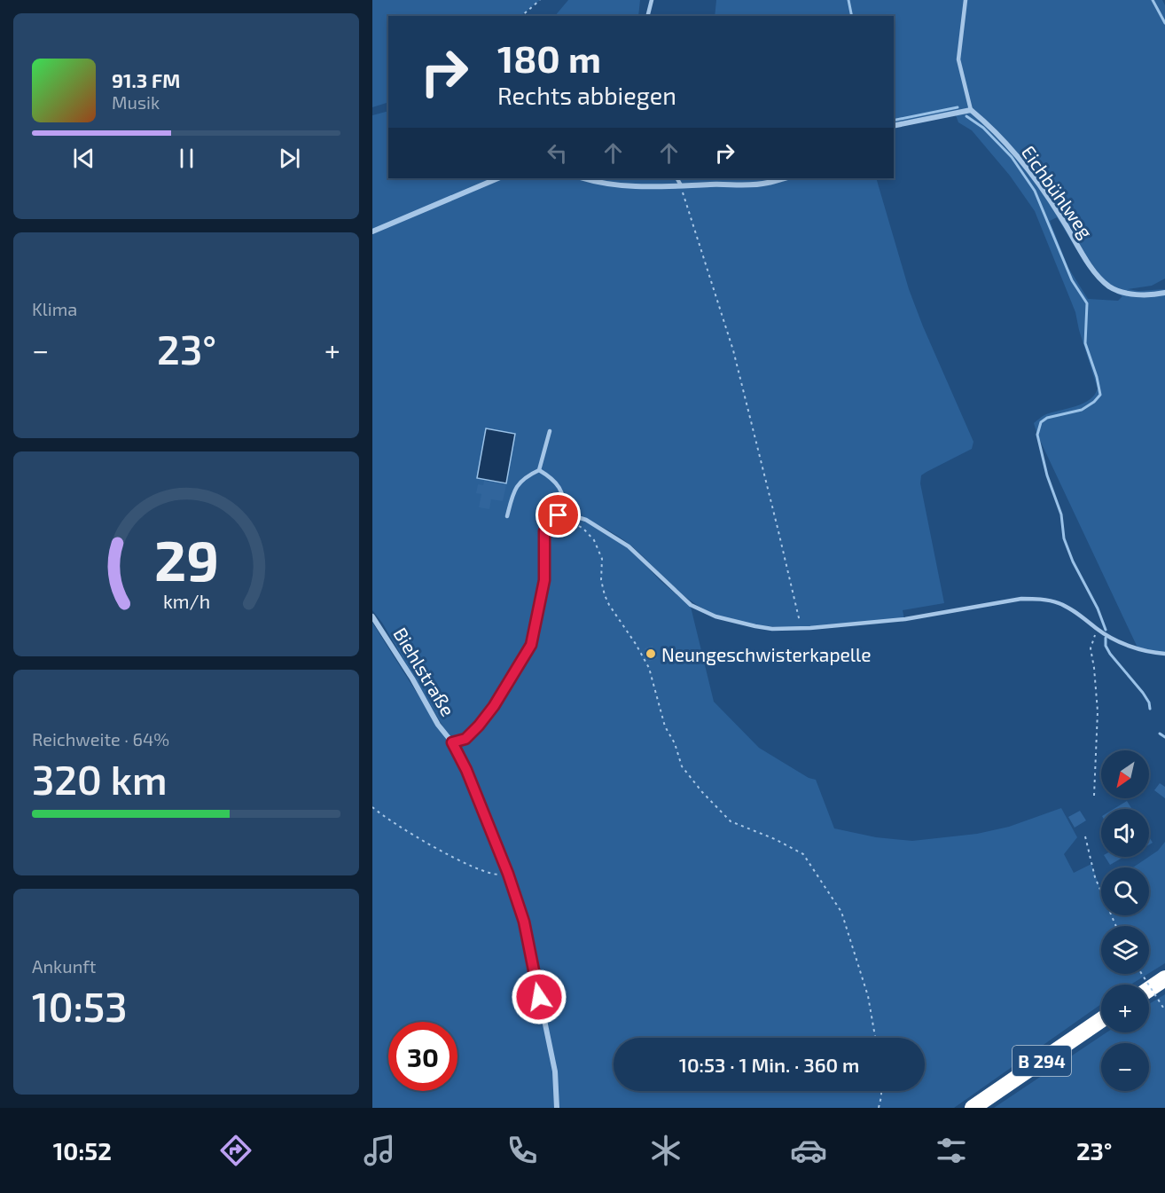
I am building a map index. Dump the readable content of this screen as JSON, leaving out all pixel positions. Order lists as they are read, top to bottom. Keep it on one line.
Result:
{"streets":{"highway":["B 294"],"street":["Eichbühlweg","Biehlstraße"]},"places":["Neungeschwisterkapelle"],"north":"bottom left","page":{"turn":["180 m","Rechts abbiegen"],"song":["91.3 FM","Musik"],"tile":["Klima",["Reichweite · 64%","320 km"],["Ankunft","10:53"]],"heat":["−","23°","+"],"map_buttons":["+","−"],"limit":"30","trip":"10:53 · 1 Min. · 360 m","tabs":["10:52","23°"],"gauge":["29","km/h"]}}
